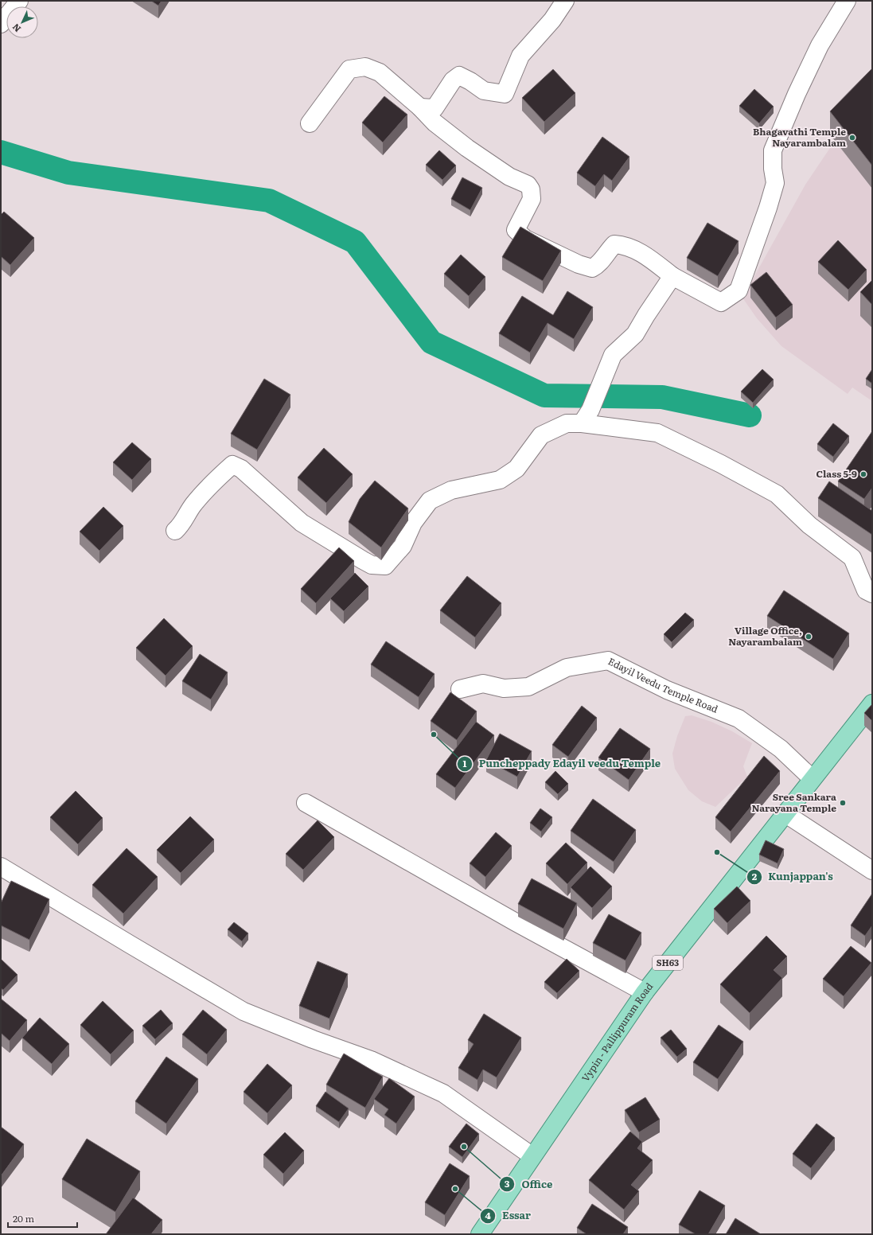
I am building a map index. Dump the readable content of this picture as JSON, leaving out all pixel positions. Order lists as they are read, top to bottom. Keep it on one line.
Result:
{"streets":{"main road":["SH63","Vypin - Pallippuram Road"],"street":["Edayil Veedu Temple Road"]},"crossings":[["Edayil Veedu Temple Road","Vypin - Pallippuram Road"]],"places":["Bhagavathi Temple Nayarambalam","Class 5-9","Village Office, Nayarambalam","Puncheppady Edayil veedu Temple","Sree Sankara Narayana Temple","Kunjappan's","Office","Essar"],"scale_bar":"20 m","north":"bottom left"}
